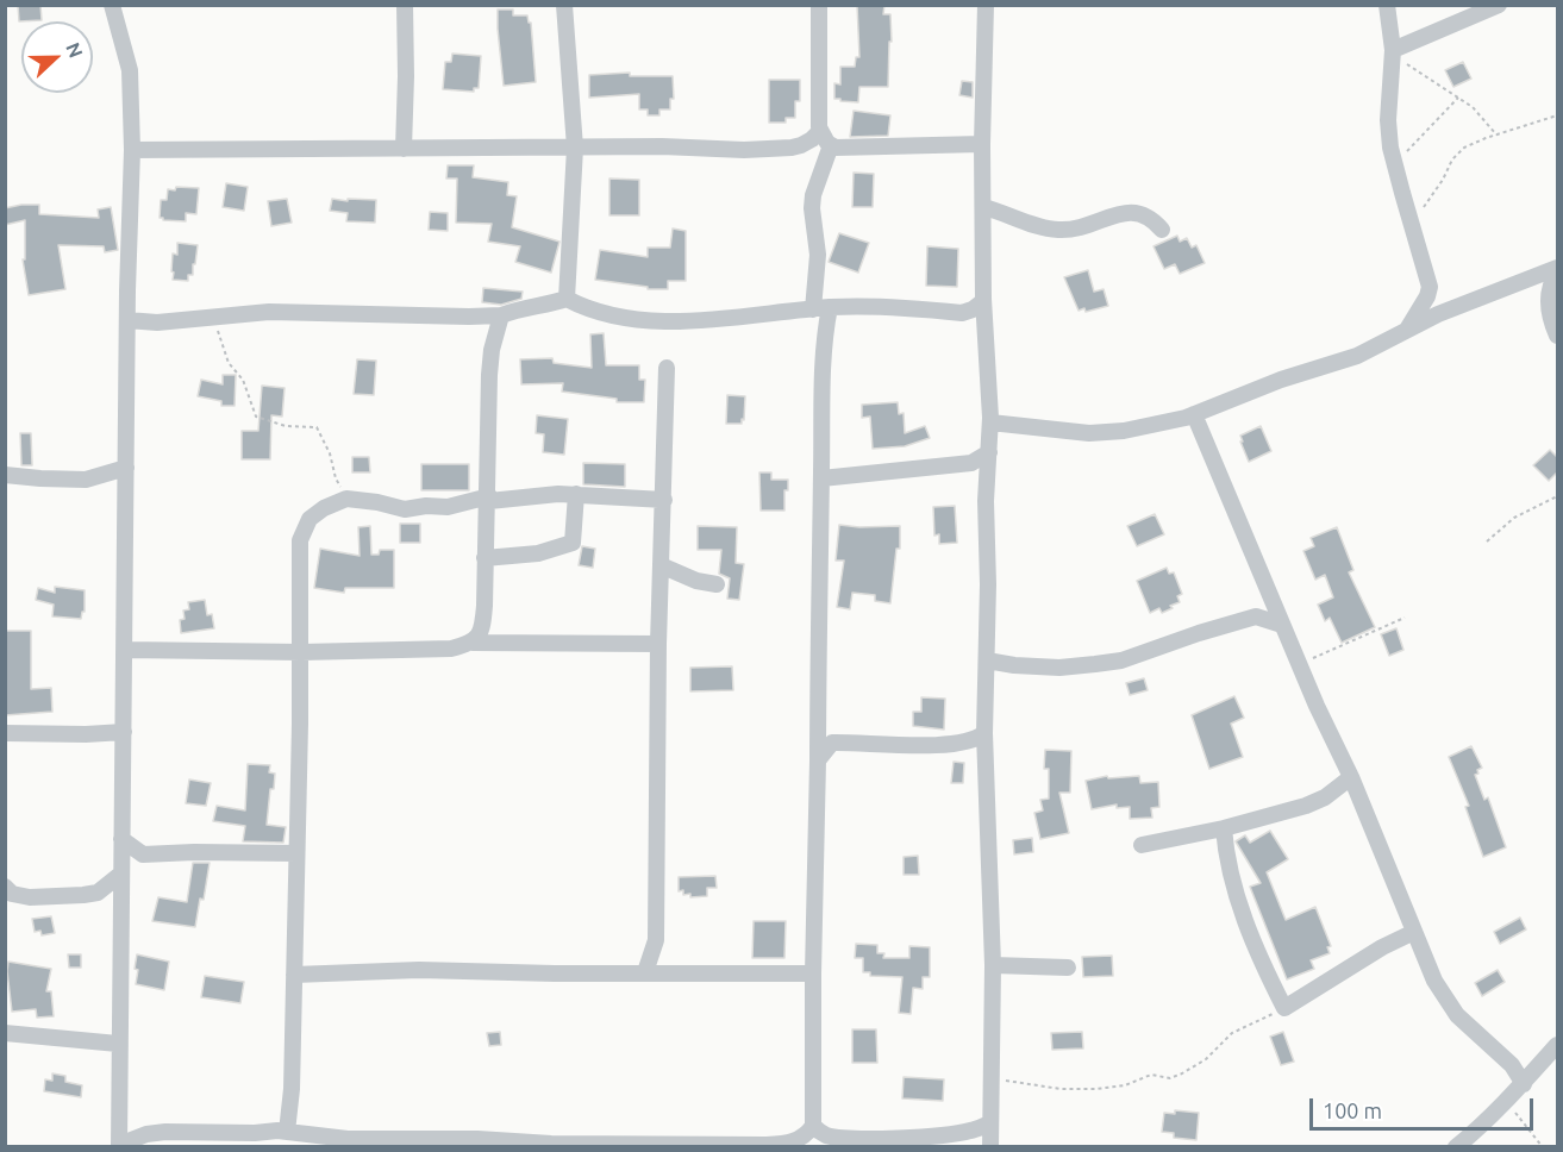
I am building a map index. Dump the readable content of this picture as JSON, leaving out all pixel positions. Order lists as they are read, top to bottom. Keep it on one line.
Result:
{"scale_bar":"100 m","north":"right"}
